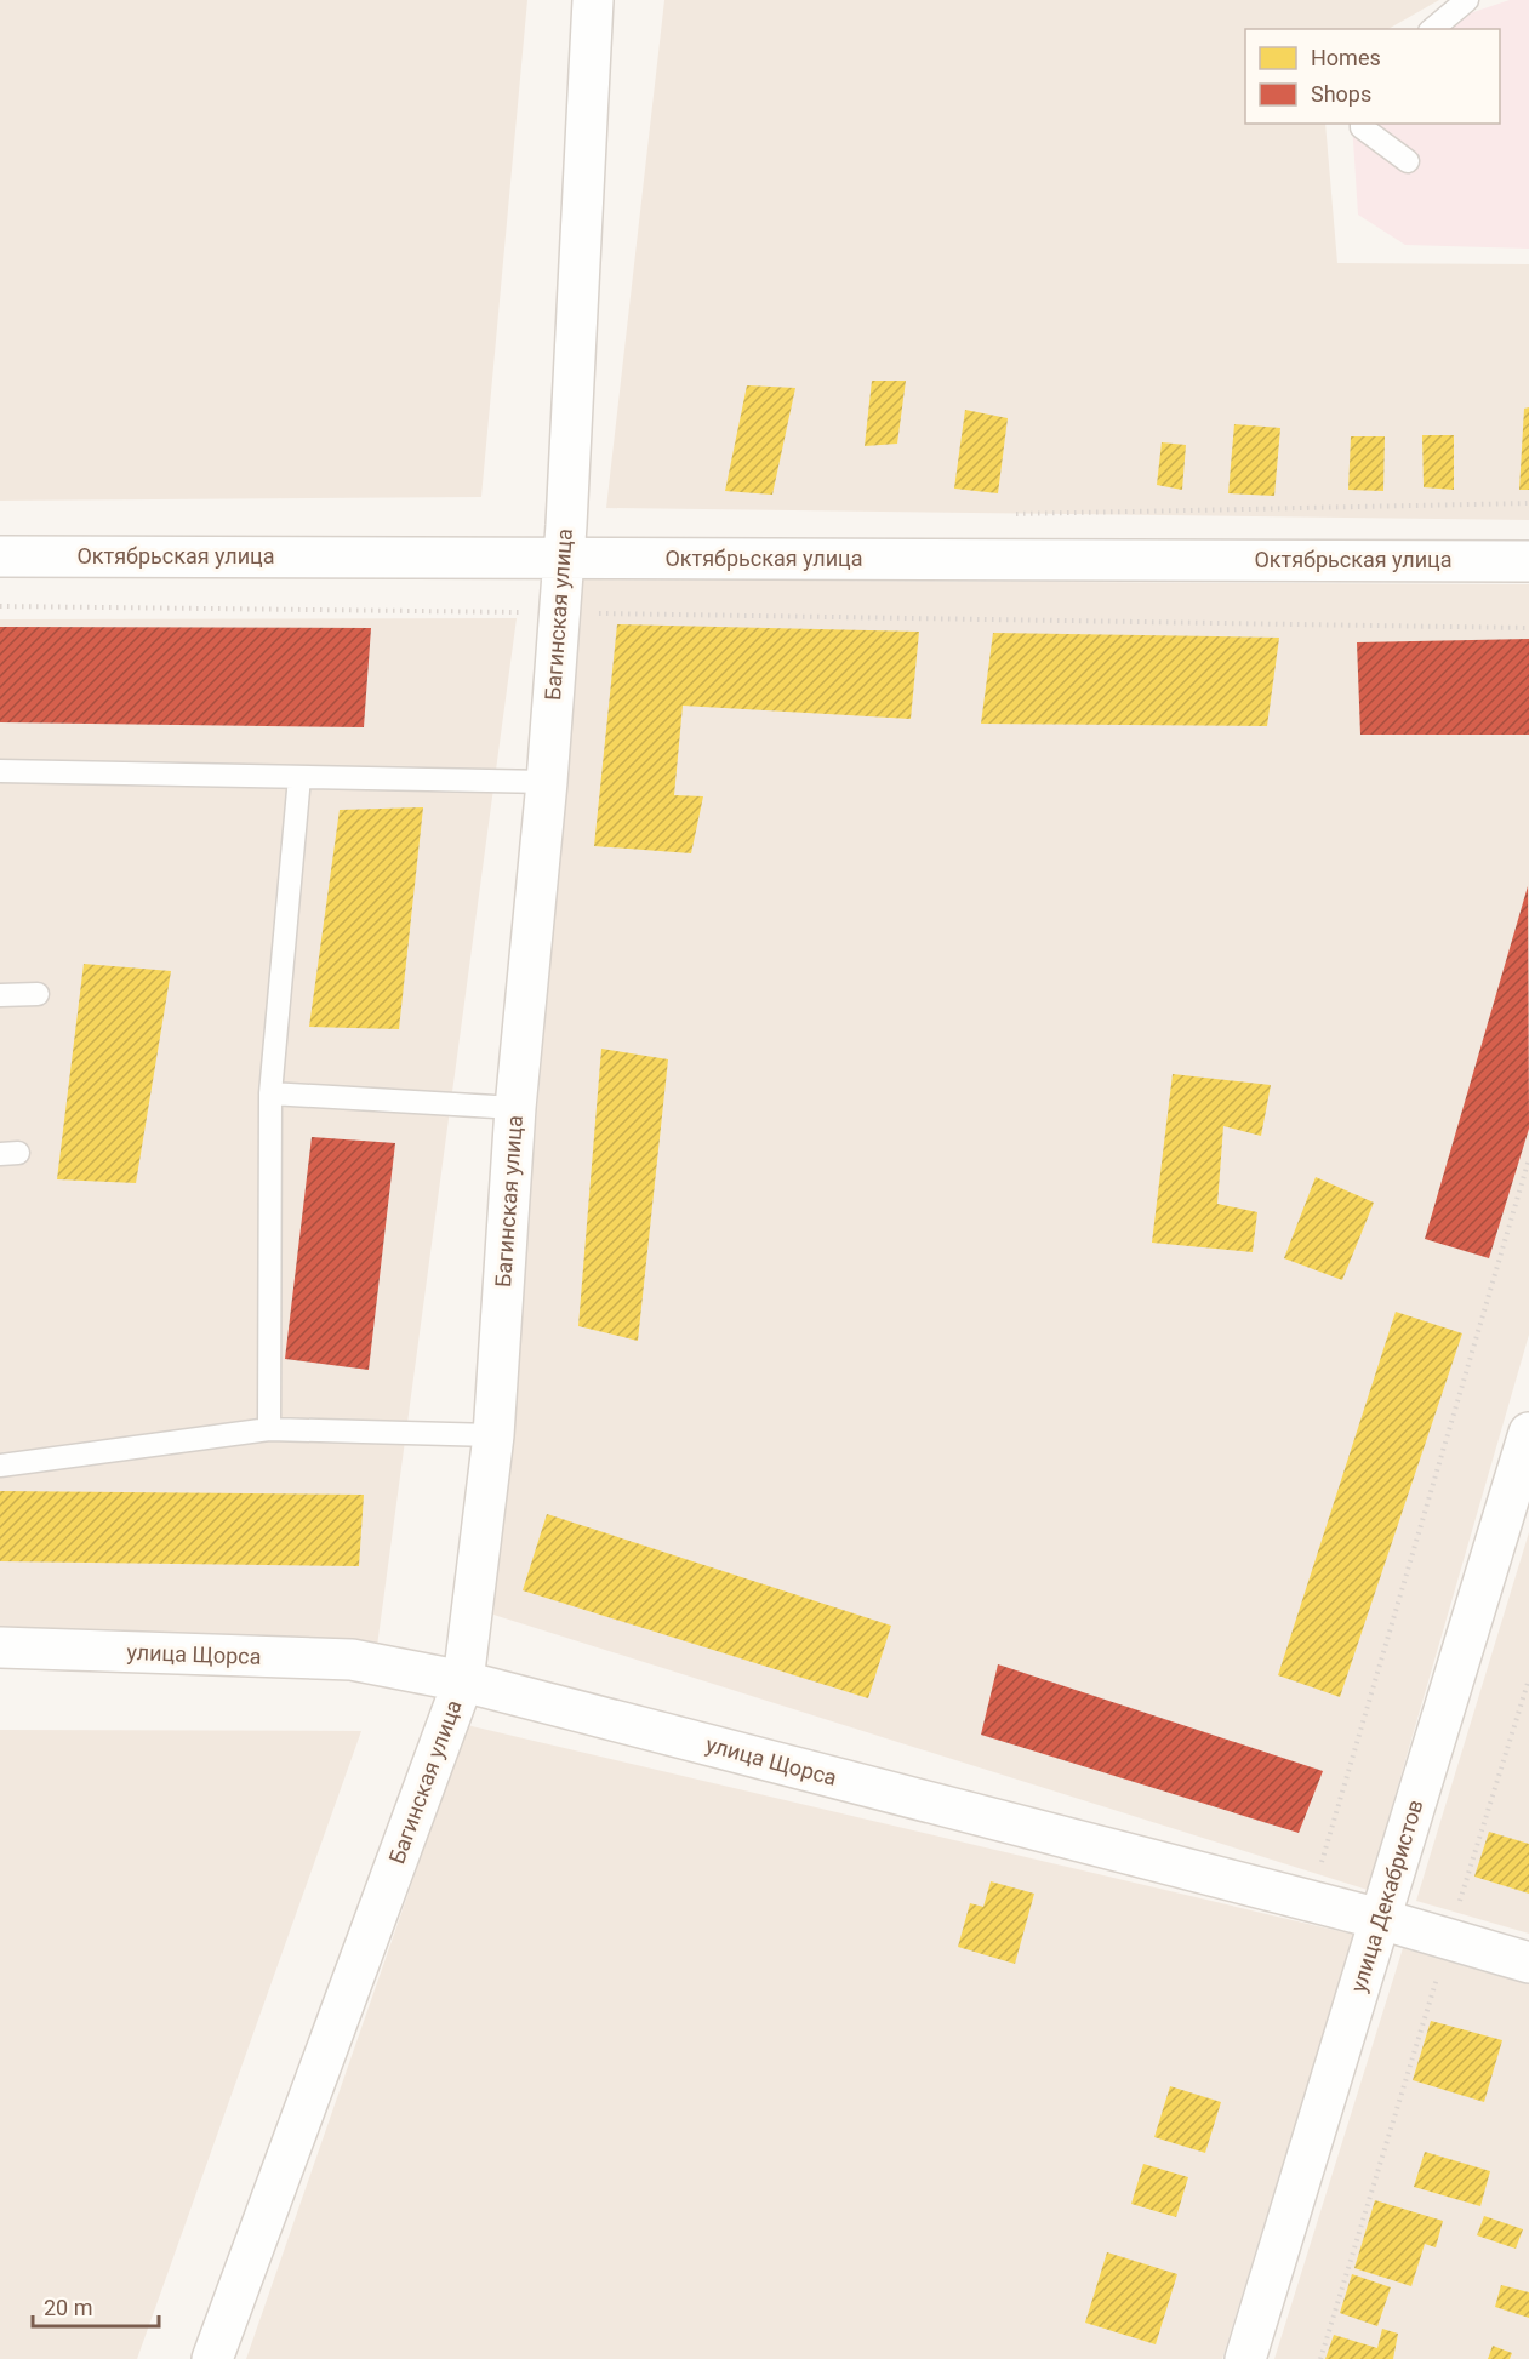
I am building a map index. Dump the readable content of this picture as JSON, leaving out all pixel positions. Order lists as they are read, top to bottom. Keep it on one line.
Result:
{"streets":{"street":["Октябрьская улица","Багинская улица","улица Щорса","улица Декабристов"]},"crossings":[["Октябрьская улица","Багинская улица"],["Багинская улица","улица Щорса"],["улица Щорса","улица Декабристов"]],"legend":["Homes","Shops"],"scale_bar":"20 m"}
